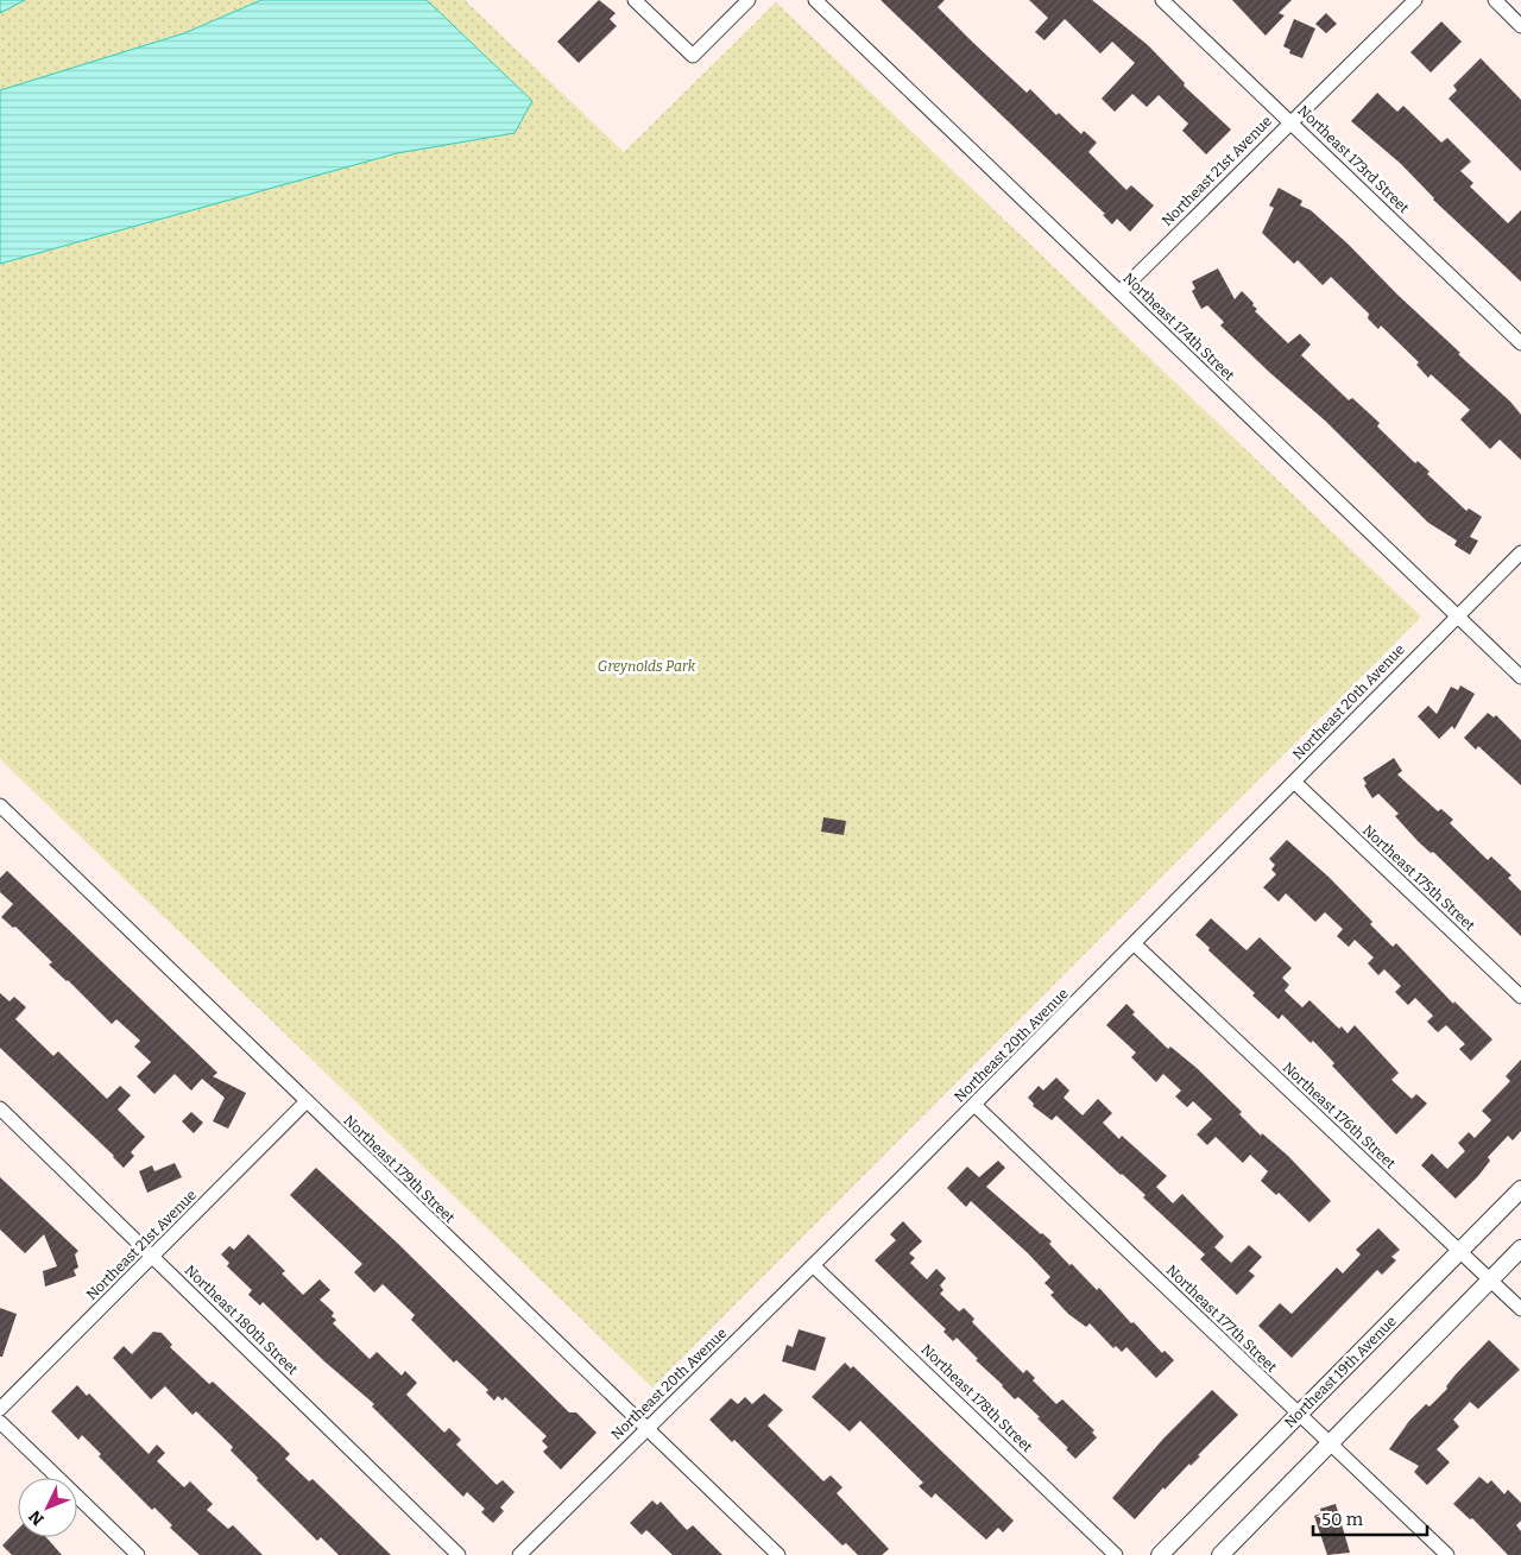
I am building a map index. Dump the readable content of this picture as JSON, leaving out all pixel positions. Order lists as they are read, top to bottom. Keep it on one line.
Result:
{"streets":{"street":["Northeast 173rd Street","Northeast 21st Avenue","Northeast 174th Street","Northeast 20th Avenue","Northeast 175th Street","Northeast 176th Street","Northeast 179th Street","Northeast 177th Street","Northeast 180th Street","Northeast 19th Avenue","Northeast 178th Street"]},"crossings":[["Northeast 173rd Street","Northeast 21st Avenue"],["Northeast 21st Avenue","Northeast 174th Street"],["Northeast 21st Avenue","Northeast 179th Street"],["Northeast 21st Avenue","Northeast 180th Street"],["Northeast 174th Street","Northeast 20th Avenue"],["Northeast 20th Avenue","Northeast 175th Street"],["Northeast 20th Avenue","Northeast 176th Street"],["Northeast 20th Avenue","Northeast 179th Street"],["Northeast 20th Avenue","Northeast 177th Street"],["Northeast 20th Avenue","Northeast 178th Street"],["Northeast 176th Street","Northeast 19th Avenue"],["Northeast 177th Street","Northeast 19th Avenue"]],"parks":["Greynolds Park"],"scale_bar":"50 m","north":"bottom left"}
